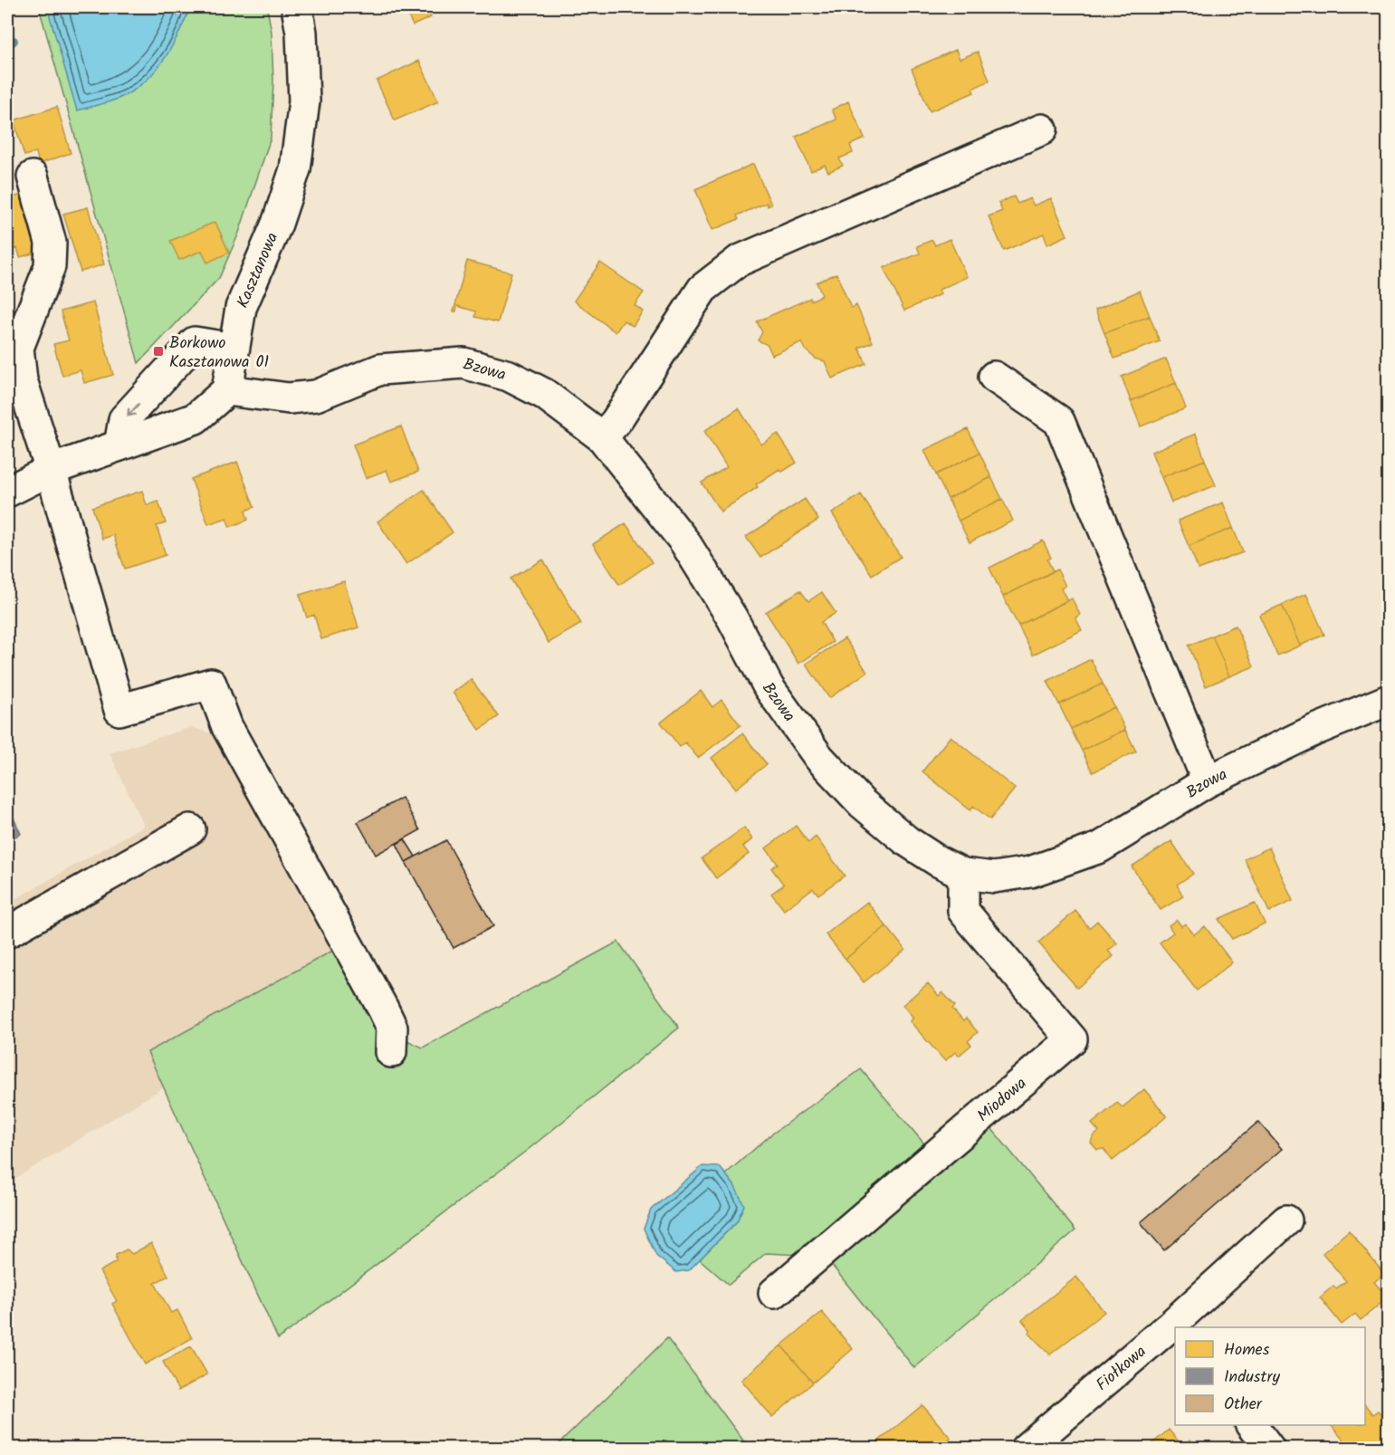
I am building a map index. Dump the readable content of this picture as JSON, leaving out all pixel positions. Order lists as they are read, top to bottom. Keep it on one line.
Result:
{"streets":{"street":["Kasztanowa","Bzowa","Miodowa","Fiołkowa"]},"crossings":[["Kasztanowa","Bzowa"],["Bzowa","Miodowa"]],"places":{"transit":["Borkowo Kasztanowa 01"]},"legend":["Homes","Industry","Other"]}
